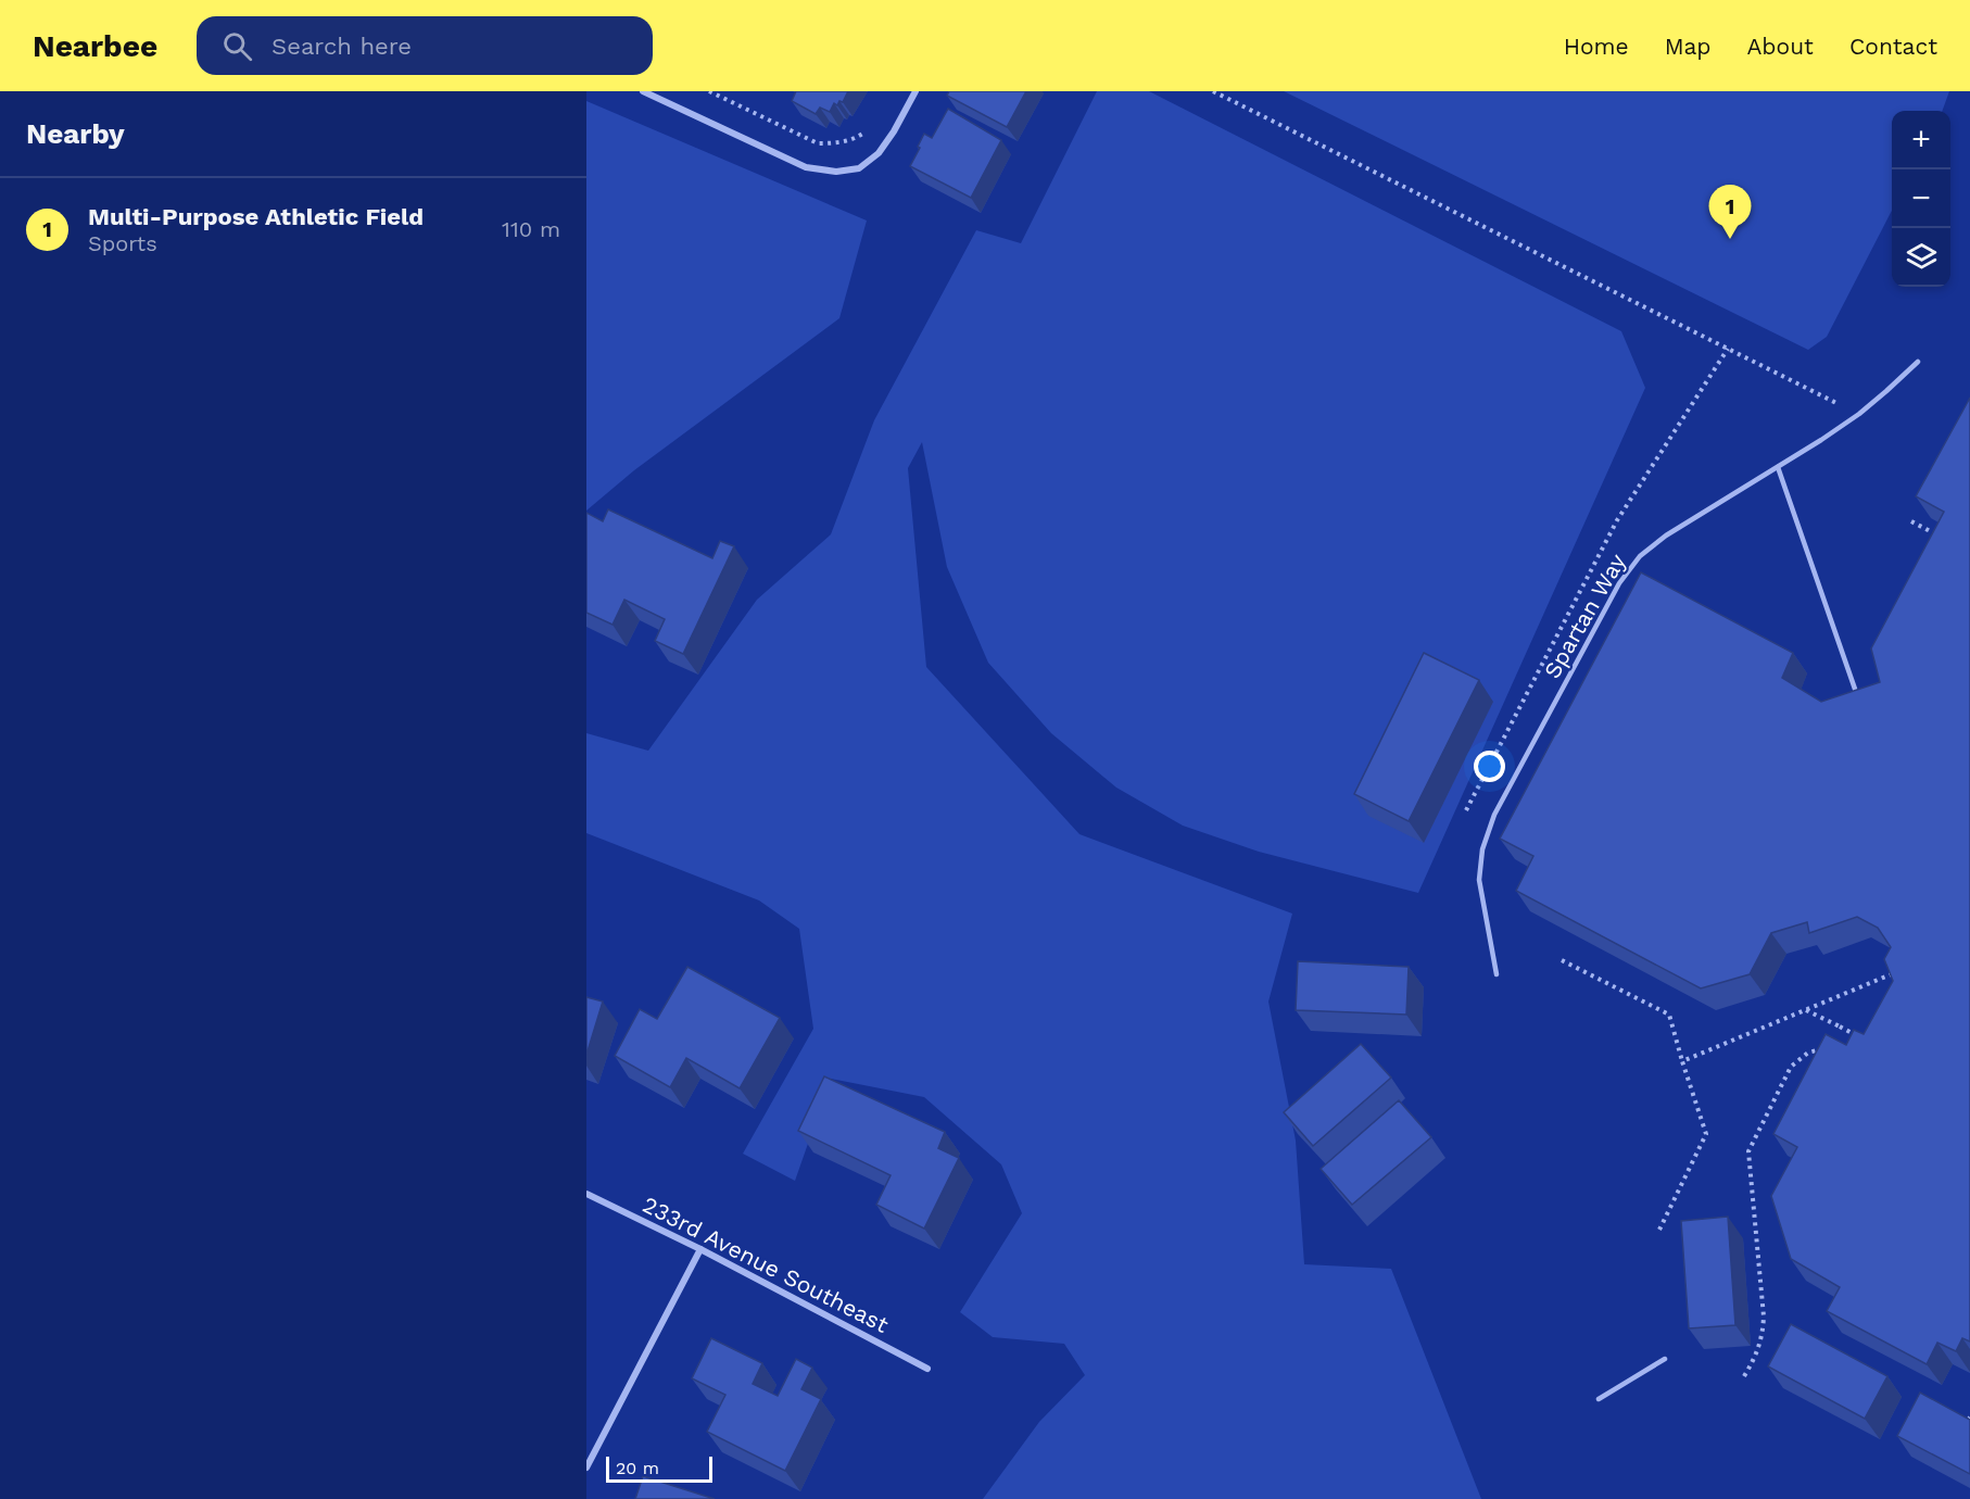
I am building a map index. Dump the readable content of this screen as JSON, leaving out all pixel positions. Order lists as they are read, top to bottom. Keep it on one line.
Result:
{"streets":{"street":["233rd Avenue Southeast"],"lane":["Spartan Way"]},"scale_bar":"20 m","page":{"header":"Nearbee","search":"Search here","nav":["Home","Map","About","Contact"],"heading":"Nearby","map_buttons":["+","−"],"list":[{"mark":"1","name":"Multi-Purpose Athletic Field","note":"Sports","value":"110 m"}],"pins":"1","scale":"20 m"}}
